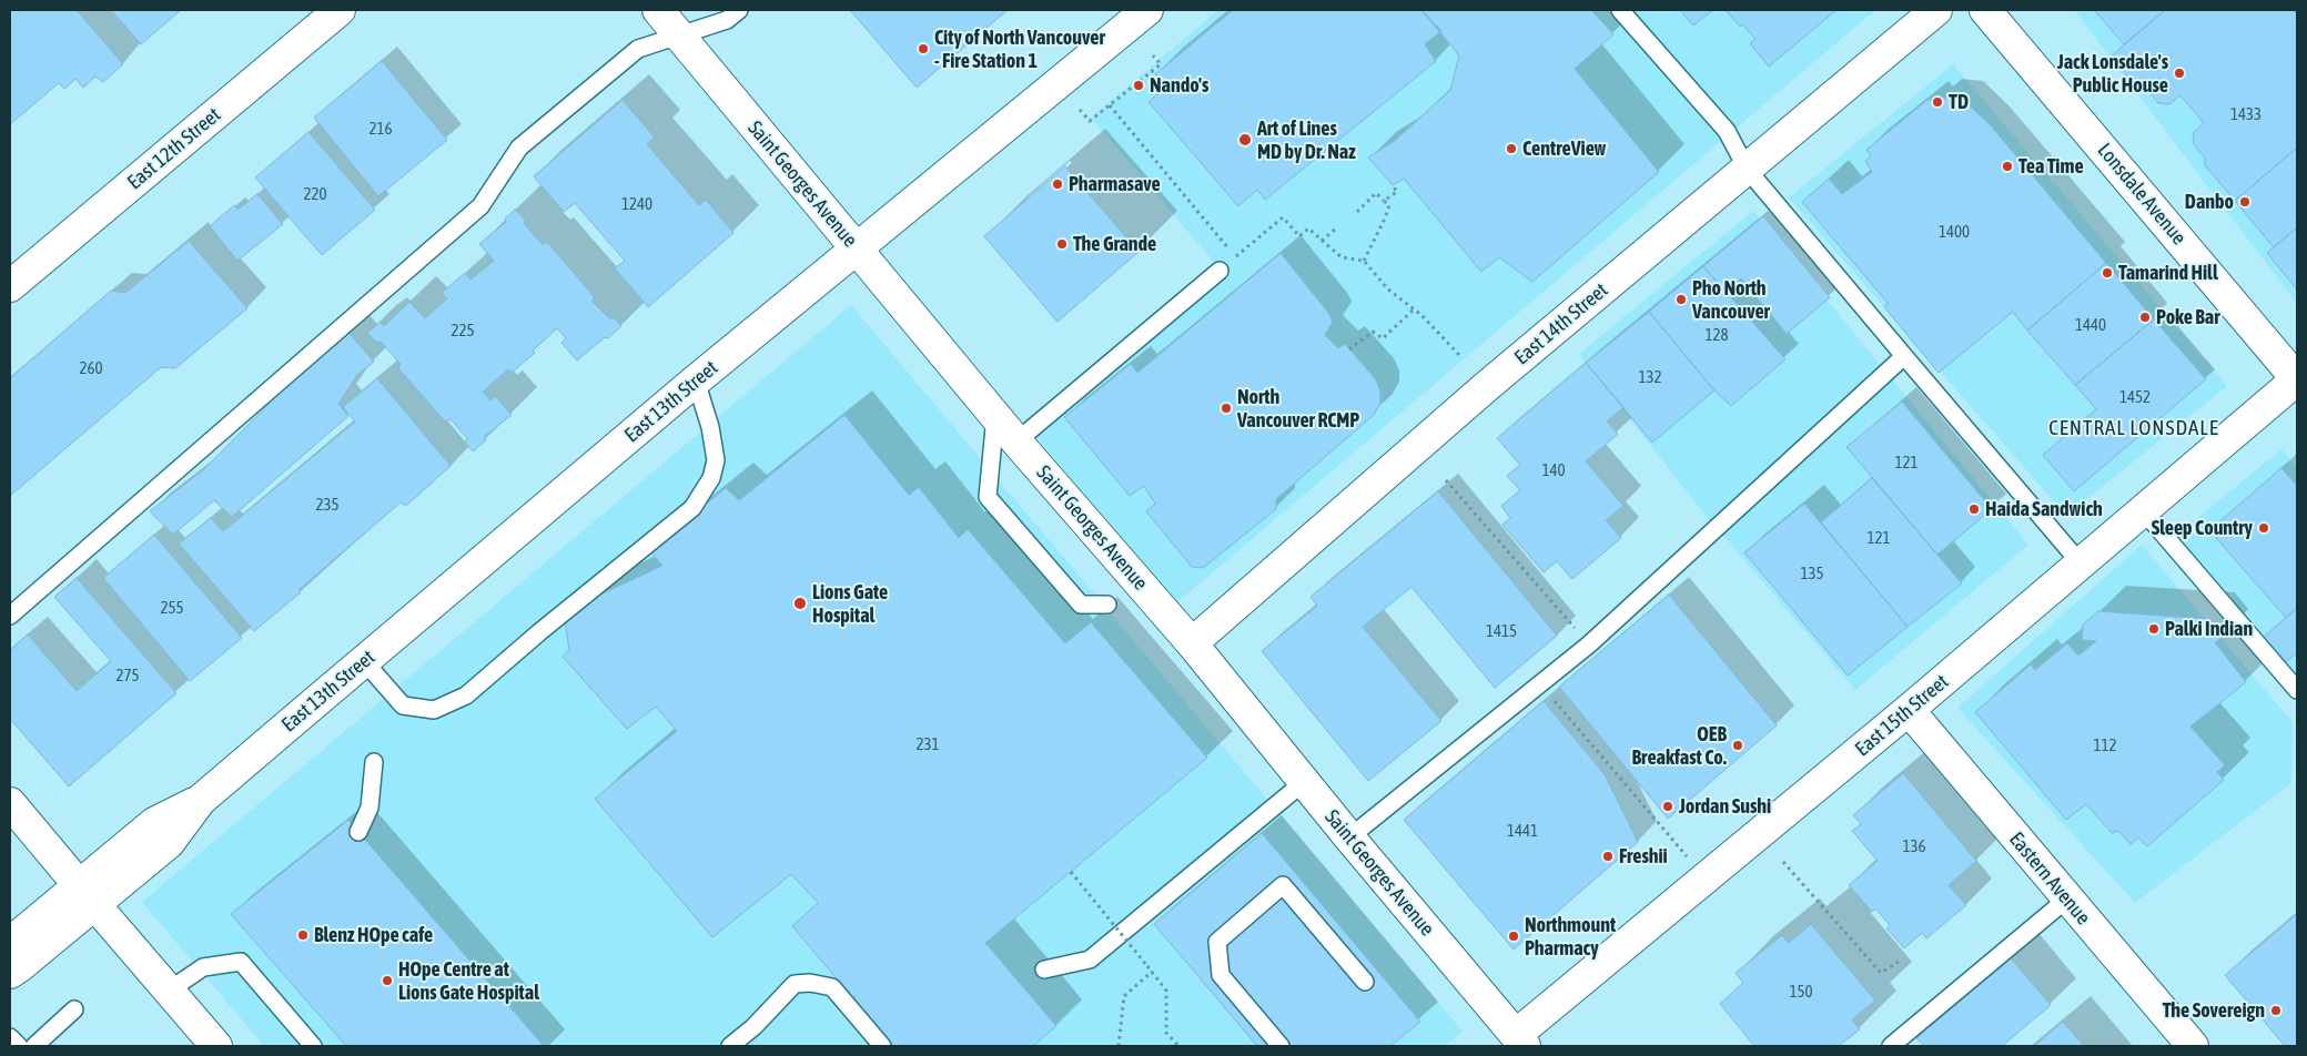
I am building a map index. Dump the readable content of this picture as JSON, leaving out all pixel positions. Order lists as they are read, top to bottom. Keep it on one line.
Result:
{"streets":{"street":["East 12th Street","Saint Georges Avenue","Lonsdale Avenue","East 14th Street","East 13th Street","East 15th Street","Eastern Avenue"]},"crossings":[["Saint Georges Avenue","East 14th Street"],["Saint Georges Avenue","East 13th Street"],["Saint Georges Avenue","East 15th Street"],["Lonsdale Avenue","East 15th Street"],["East 15th Street","Eastern Avenue"]],"districts":["CENTRAL LONSDALE"],"places":["City of North Vancouver - Fire Station 1","Jack Lonsdale's Public House","Nando's","TD","Art of Lines MD by Dr. Naz","CentreView","Tea Time","Pharmasave","Danbo","The Grande","Tamarind Hill","Pho North Vancouver","Poke Bar","North Vancouver RCMP","Haida Sandwich","Sleep Country","Lions Gate Hospital","Palki Indian","OEB Breakfast Co.","Jordan Sushi","Freshii","Blenz HOpe cafe","Northmount Pharmacy","HOpe Centre at Lions Gate Hospital","The Sovereign"],"house_numbers":["1433","216","220","1240","1400","1440","225","128","260","132","1452","121","140","235","121","135","255","1415","275","231","112","1441","136","150"]}
